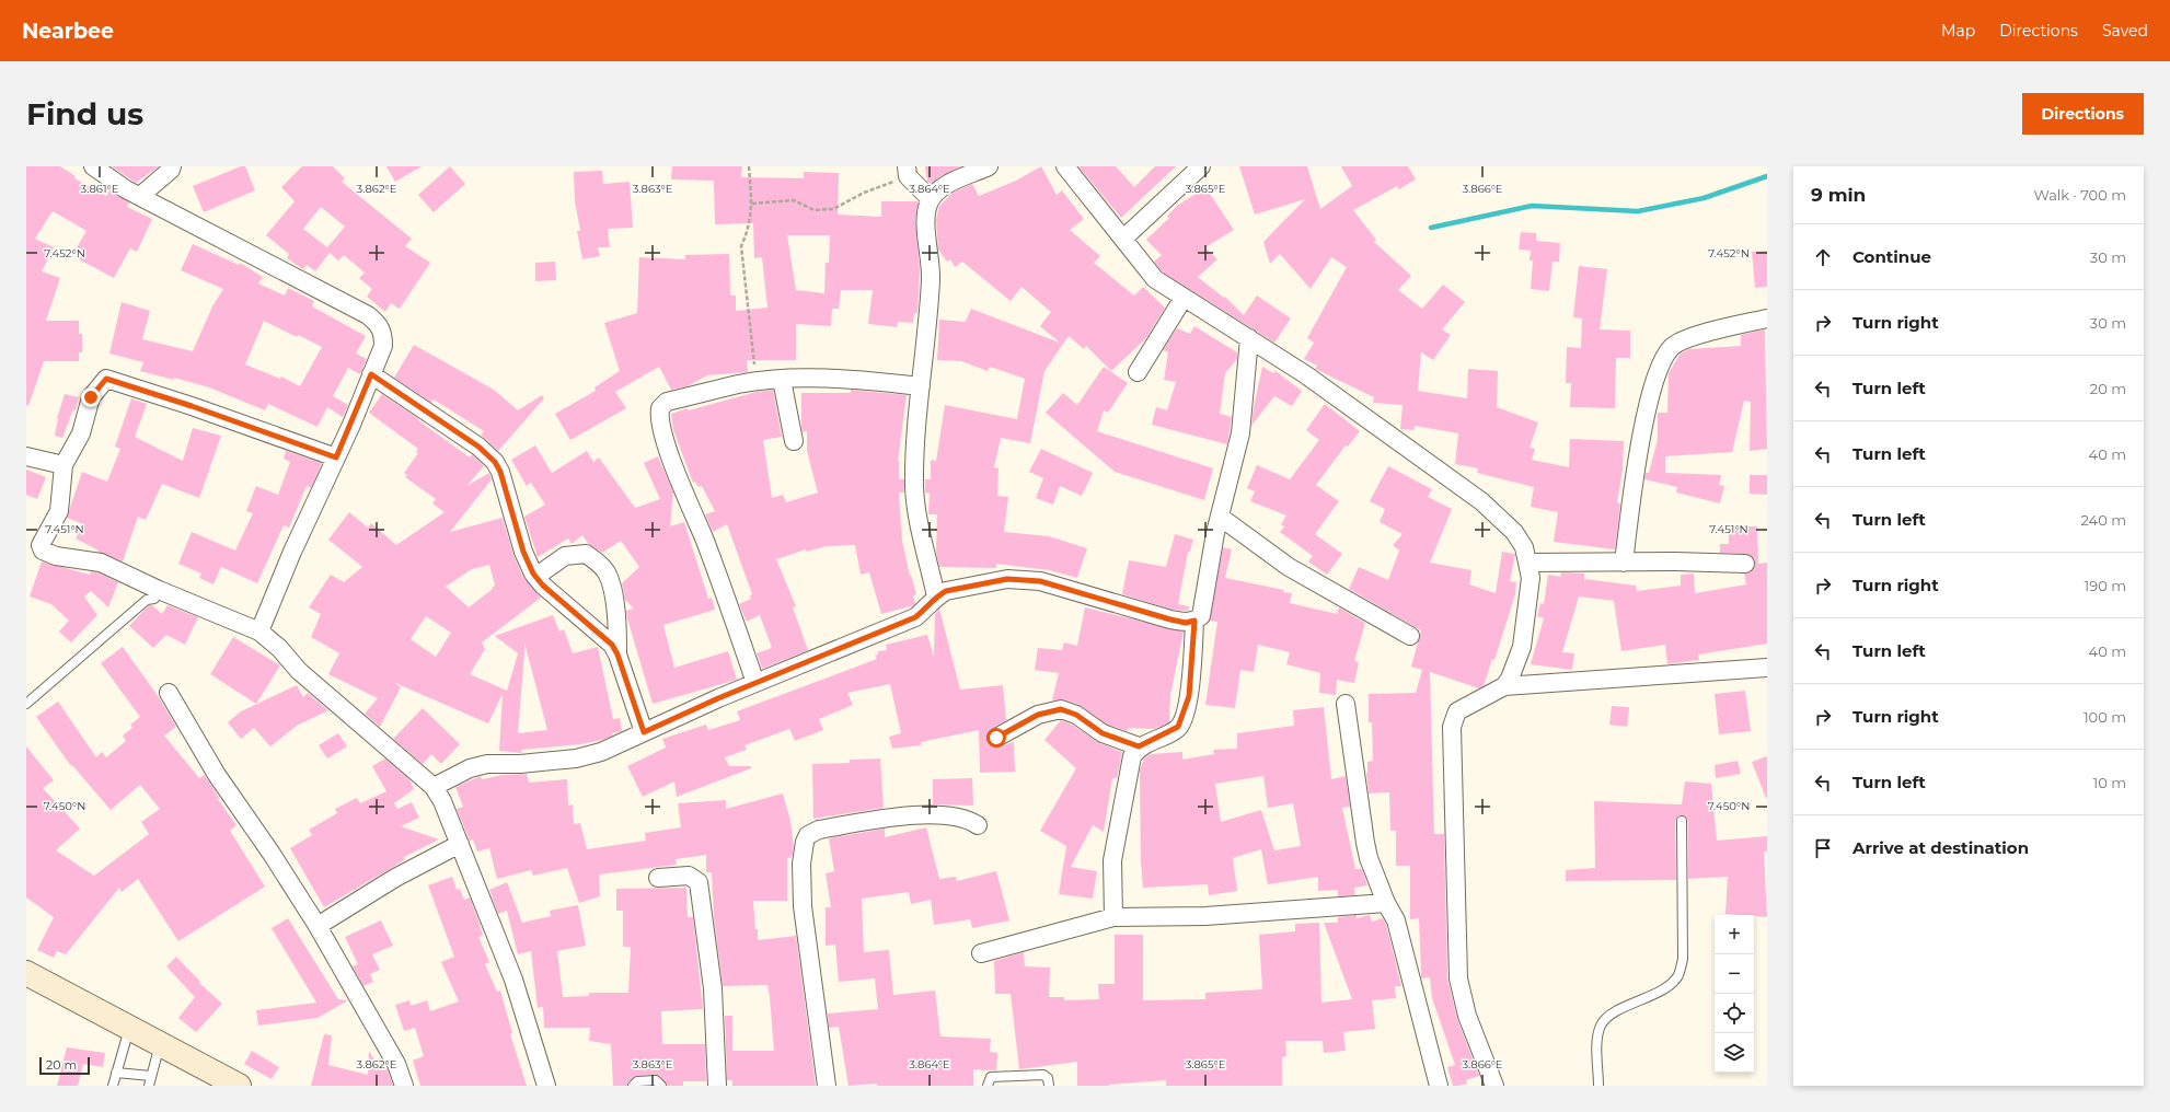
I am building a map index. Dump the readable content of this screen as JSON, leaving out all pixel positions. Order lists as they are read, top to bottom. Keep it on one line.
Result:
{"scale_bar":"20 m","page":{"header":"Nearbee","nav":["Map","Directions","Saved"],"buttons":"Directions","title":"Find us","heading":["9 min","Walk · 700 m"],"list":[["Continue","30 m"],["Turn right","30 m"],["Turn left","20 m"],["Turn left","40 m"],["Turn left","240 m"],["Turn right","190 m"],["Turn left","40 m"],["Turn right","100 m"],["Turn left","10 m"],"Arrive at destination"],"map_buttons":["+","−"],"scale":"20 m"},"coordinates":["3.861°E","3.862°E","3.863°E","3.864°E","3.865°E","3.866°E","7.452°N","7.451°N","7.450°N"]}
